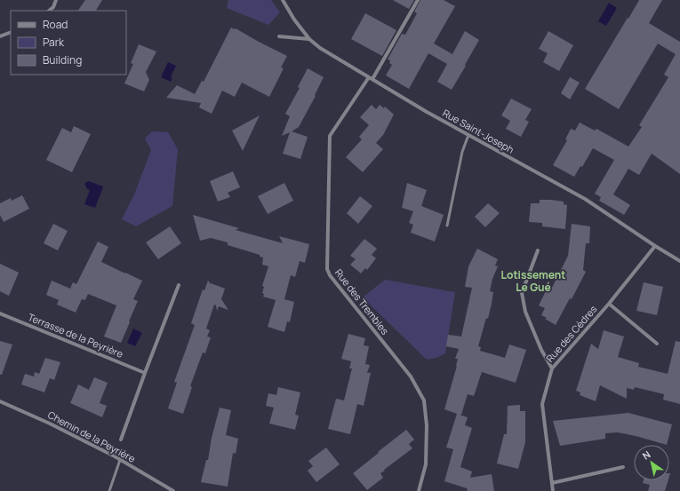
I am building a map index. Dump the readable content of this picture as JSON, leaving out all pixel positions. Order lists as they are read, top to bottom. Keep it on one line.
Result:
{"streets":{"street":["Rue Saint-Joseph","Rue des Trembles","Rue des Cèdres","Terrasse de la Peyrière","Chemin de la Peyrière"]},"crossings":[["Rue Saint-Joseph","Rue des Trembles"],["Rue Saint-Joseph","Rue des Cèdres"]],"districts":["Lotissement Le Gué"],"legend":["Road","Park","Building"],"north":"top left"}
